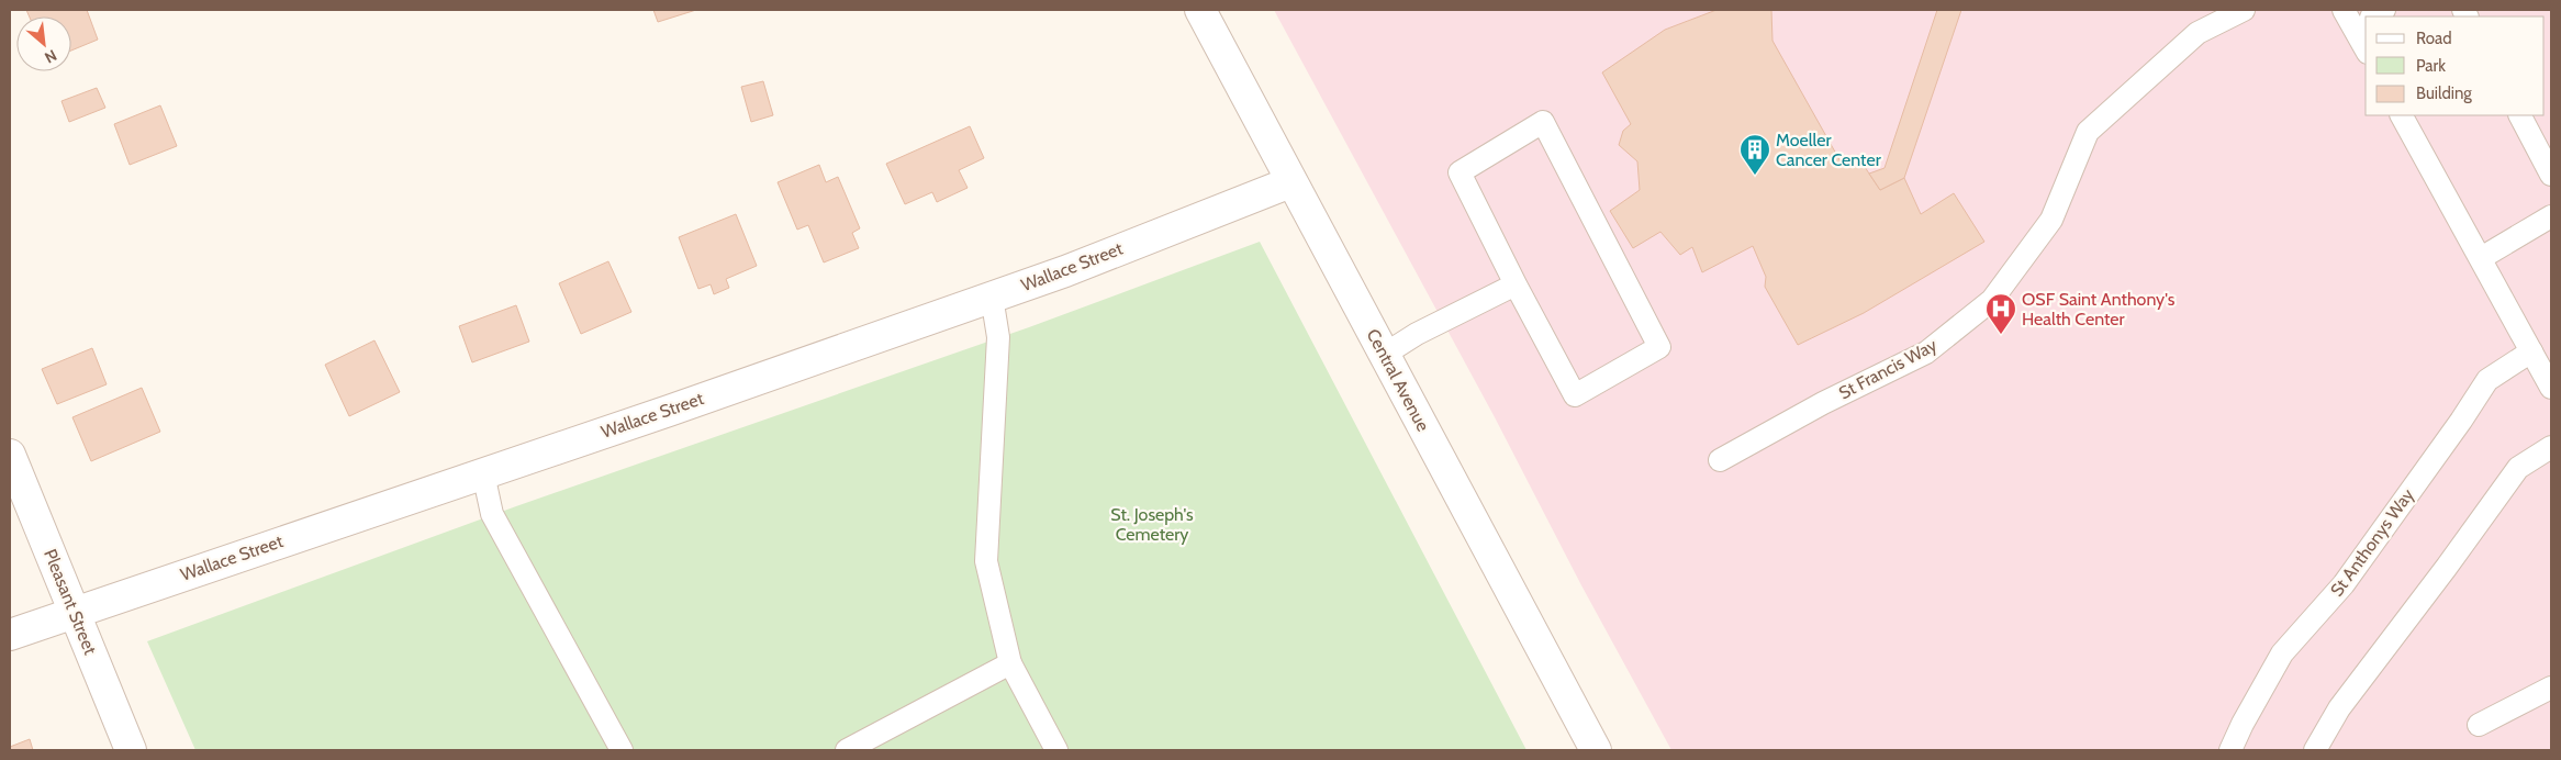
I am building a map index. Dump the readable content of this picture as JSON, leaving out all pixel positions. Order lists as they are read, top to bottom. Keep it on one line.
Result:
{"streets":{"street":["Wallace Street","Central Avenue","Pleasant Street"],"lane":["St Francis Way","St Anthonys Way"]},"crossings":[["Wallace Street","Central Avenue"],["Wallace Street","Pleasant Street"]],"parks":["St. Joseph's Cemetery"],"places":{"building":["Moeller Cancer Center"],"hospital":["OSF Saint Anthony's Health Center"]},"legend":["Road","Park","Building"],"north":"bottom right"}
